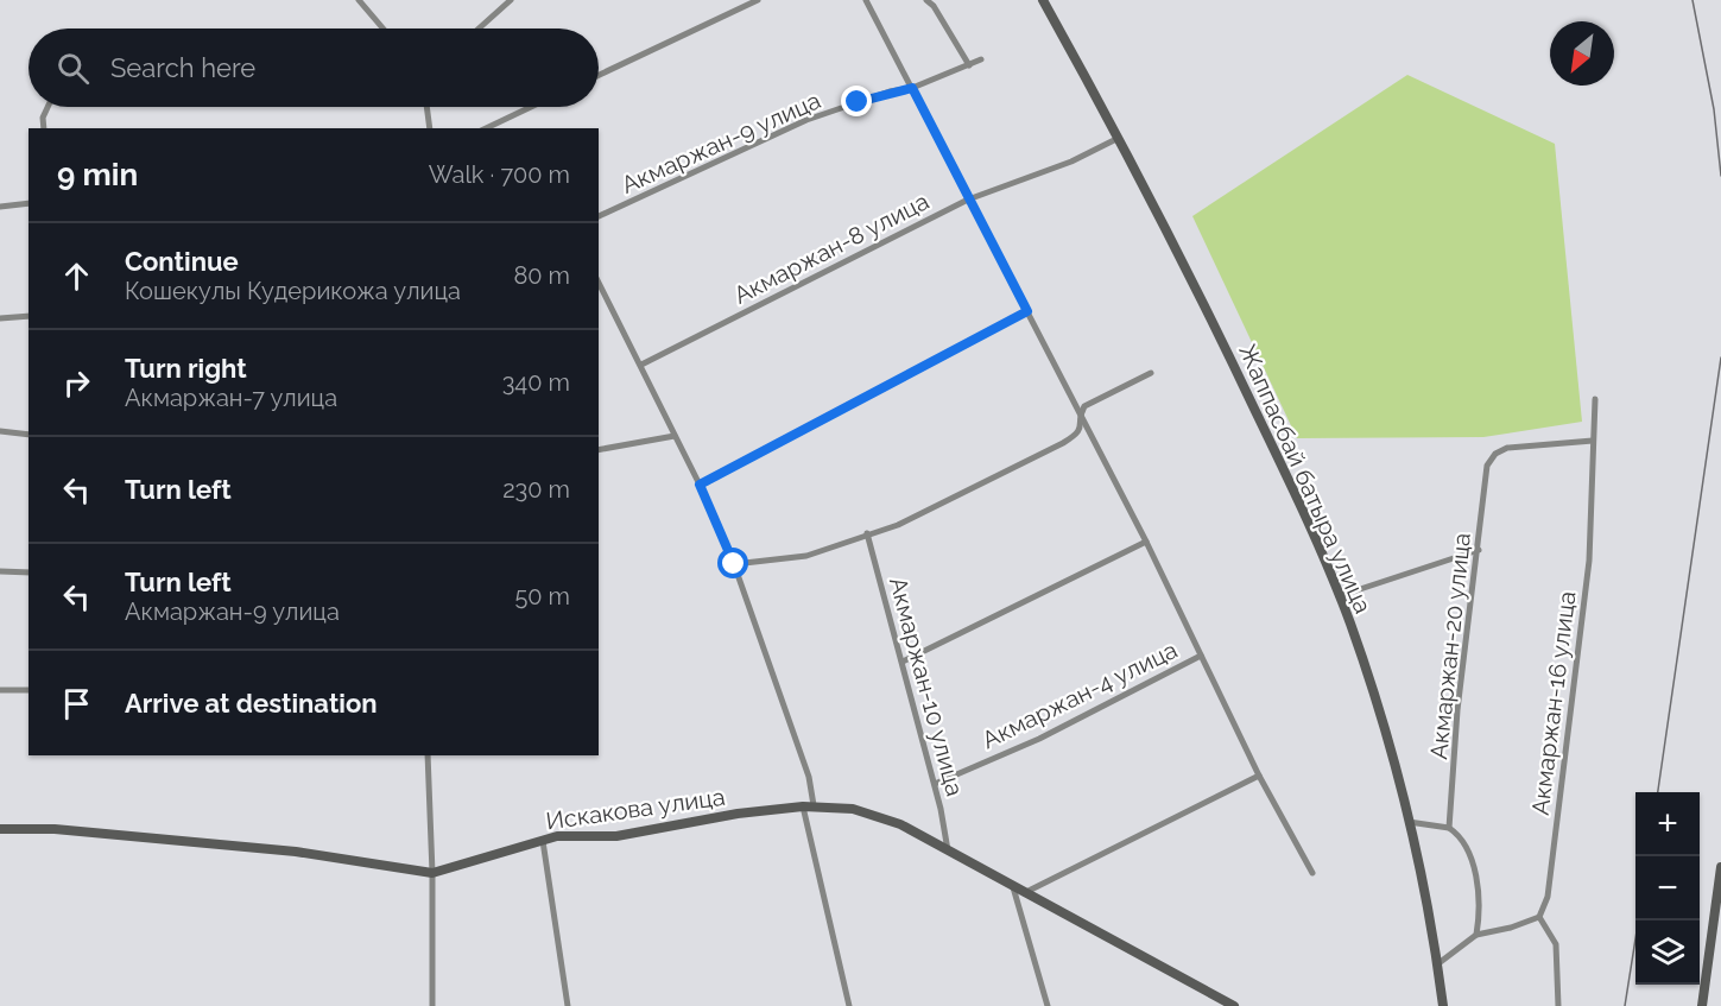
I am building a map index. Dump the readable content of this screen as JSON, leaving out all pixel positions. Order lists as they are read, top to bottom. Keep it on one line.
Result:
{"streets":{"street":["Акмаржан-9 улица","Акмаржан-8 улица","Жаппасбай батыра улица","Акмаржан-20 улица","Акмаржан-10 улица","Акмаржан-4 улица","Акмаржан-16 улица","Искакова улица"]},"crossings":[["Акмаржан-8 улица","Жаппасбай батыра улица"],["Акмаржан-20 улица","Акмаржан-16 улица"],["Акмаржан-10 улица","Акмаржан-4 улица"],["Акмаржан-10 улица","Искакова улица"]],"north":"bottom left","page":{"search":"Search here","heading":["9 min","Walk · 700 m"],"list":[["Continue","Кошекулы Кудерикожа улица","80 m"],["Turn right","Акмаржан-7 улица","340 m"],["Turn left","230 m"],["Turn left","Акмаржан-9 улица","50 m"],"Arrive at destination"],"map_buttons":["+","−"]}}
